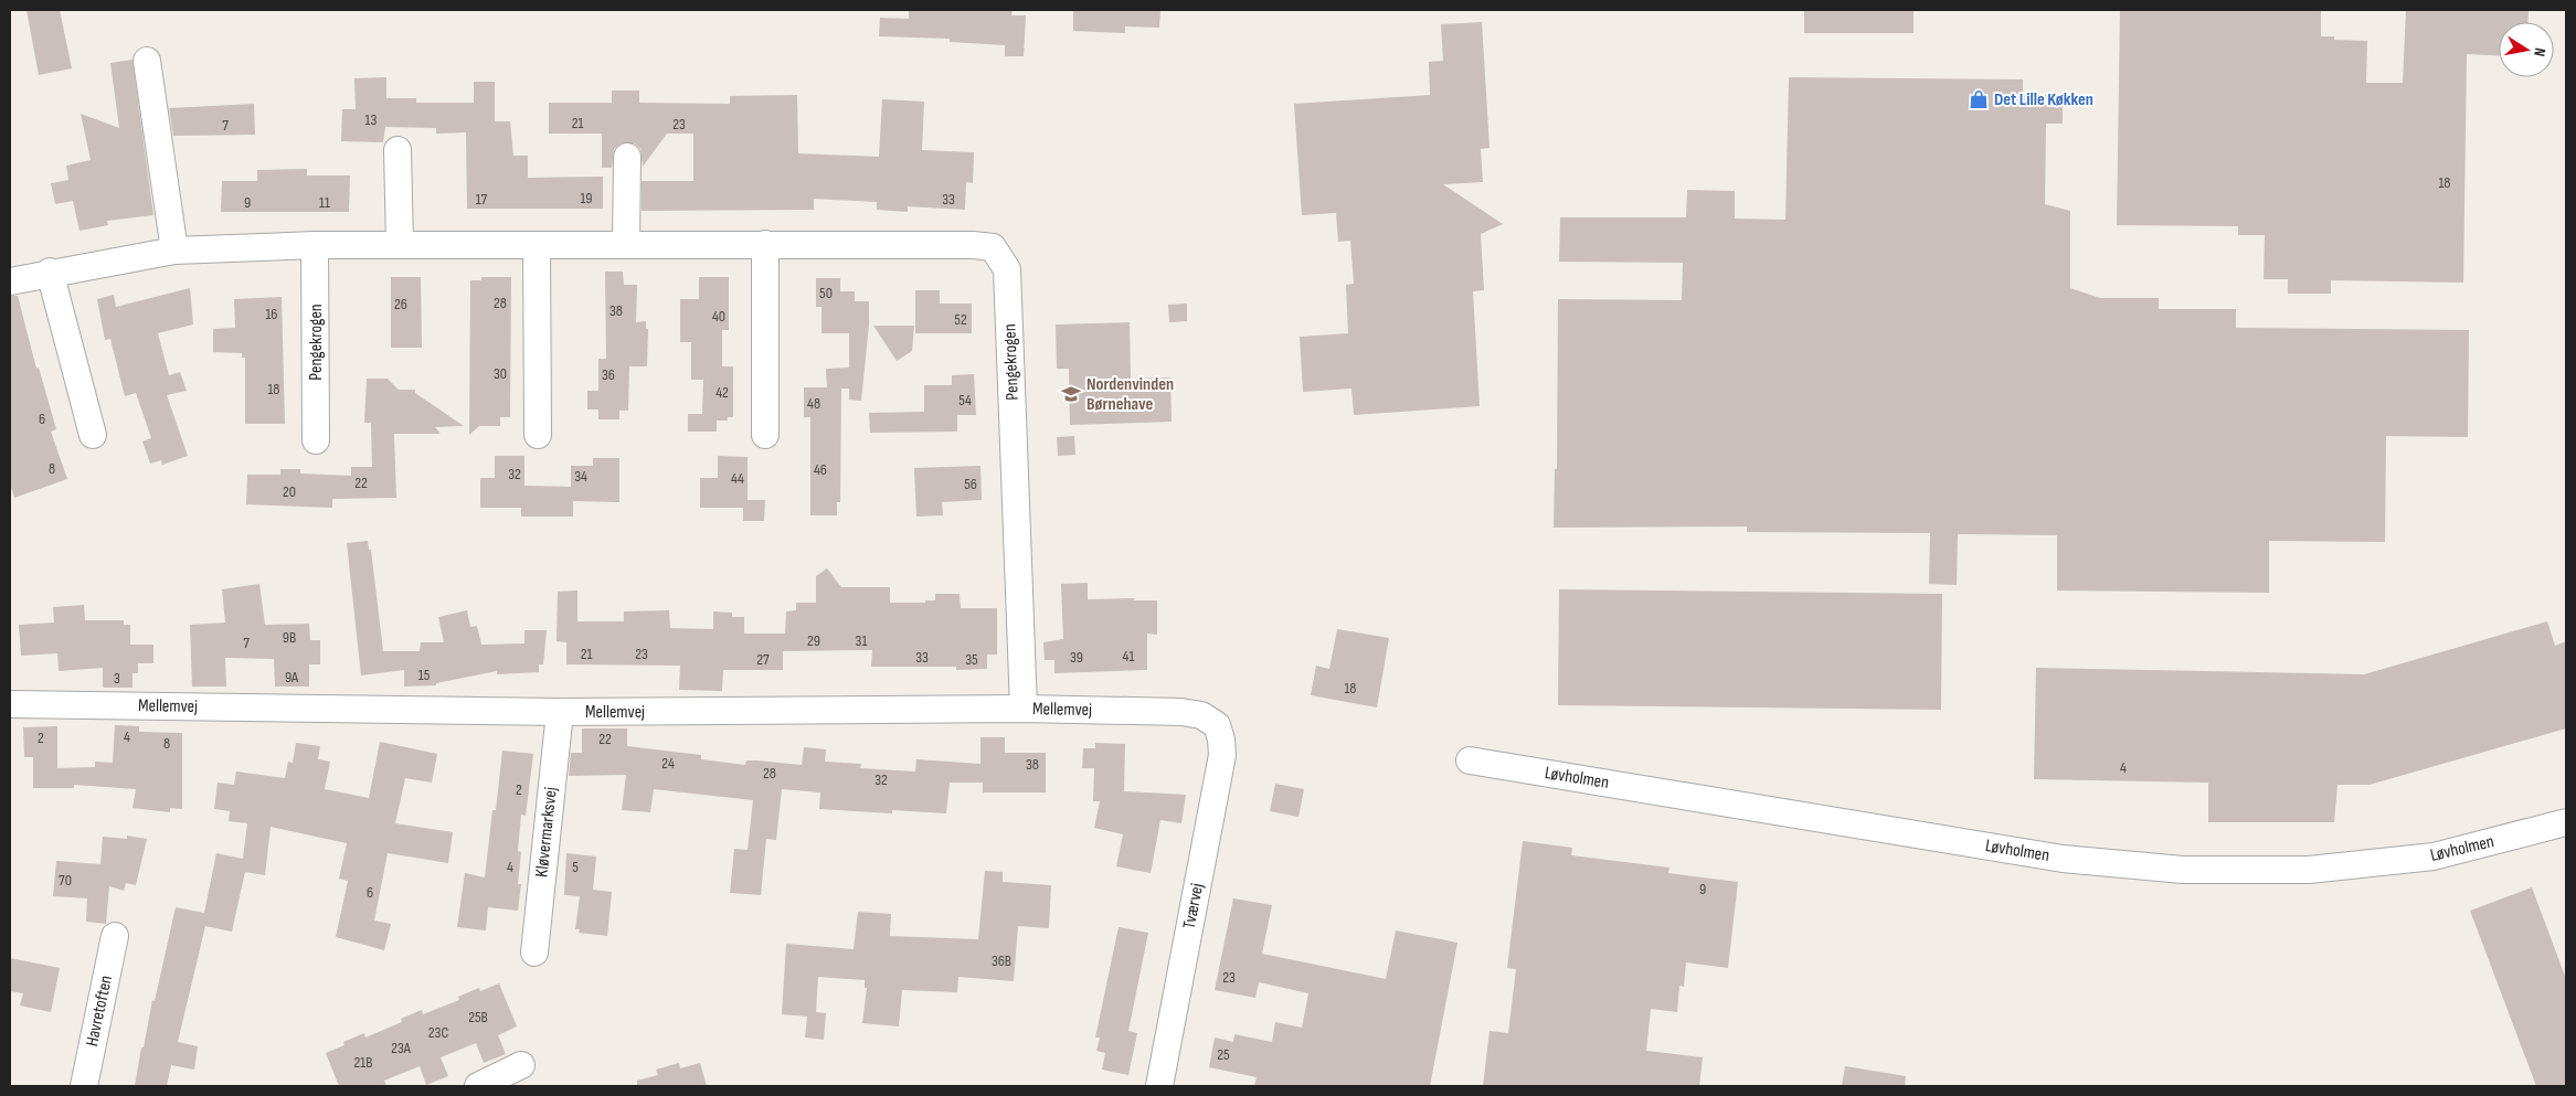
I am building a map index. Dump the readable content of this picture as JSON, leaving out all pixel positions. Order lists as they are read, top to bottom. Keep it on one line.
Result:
{"streets":{"street":["Pengekrogen","Mellemvej","Løvholmen","Kløvermarksvej","Tværvej","Havretoften"]},"crossings":[["Pengekrogen","Mellemvej"],["Mellemvej","Kløvermarksvej"],["Mellemvej","Tværvej"]],"places":{"shop":["Det Lille Køkken"],"school or university":["Nordenvinden Børnehave"]},"house_numbers":["13","21","23","7","18","19","17","33","9","11","50","28","26","38","16","40","52","30","36","18","42","54","48","6","8","46","32","34","44","22","56","20","9B","29","31","7","21","23","41","33","39","27","35","15","9A","3","18","4","2","22","8","24","38","4","28","32","2","4","5","70","9","6","36B","23","25B","23C","23A","25","21B"],"north":"right"}
